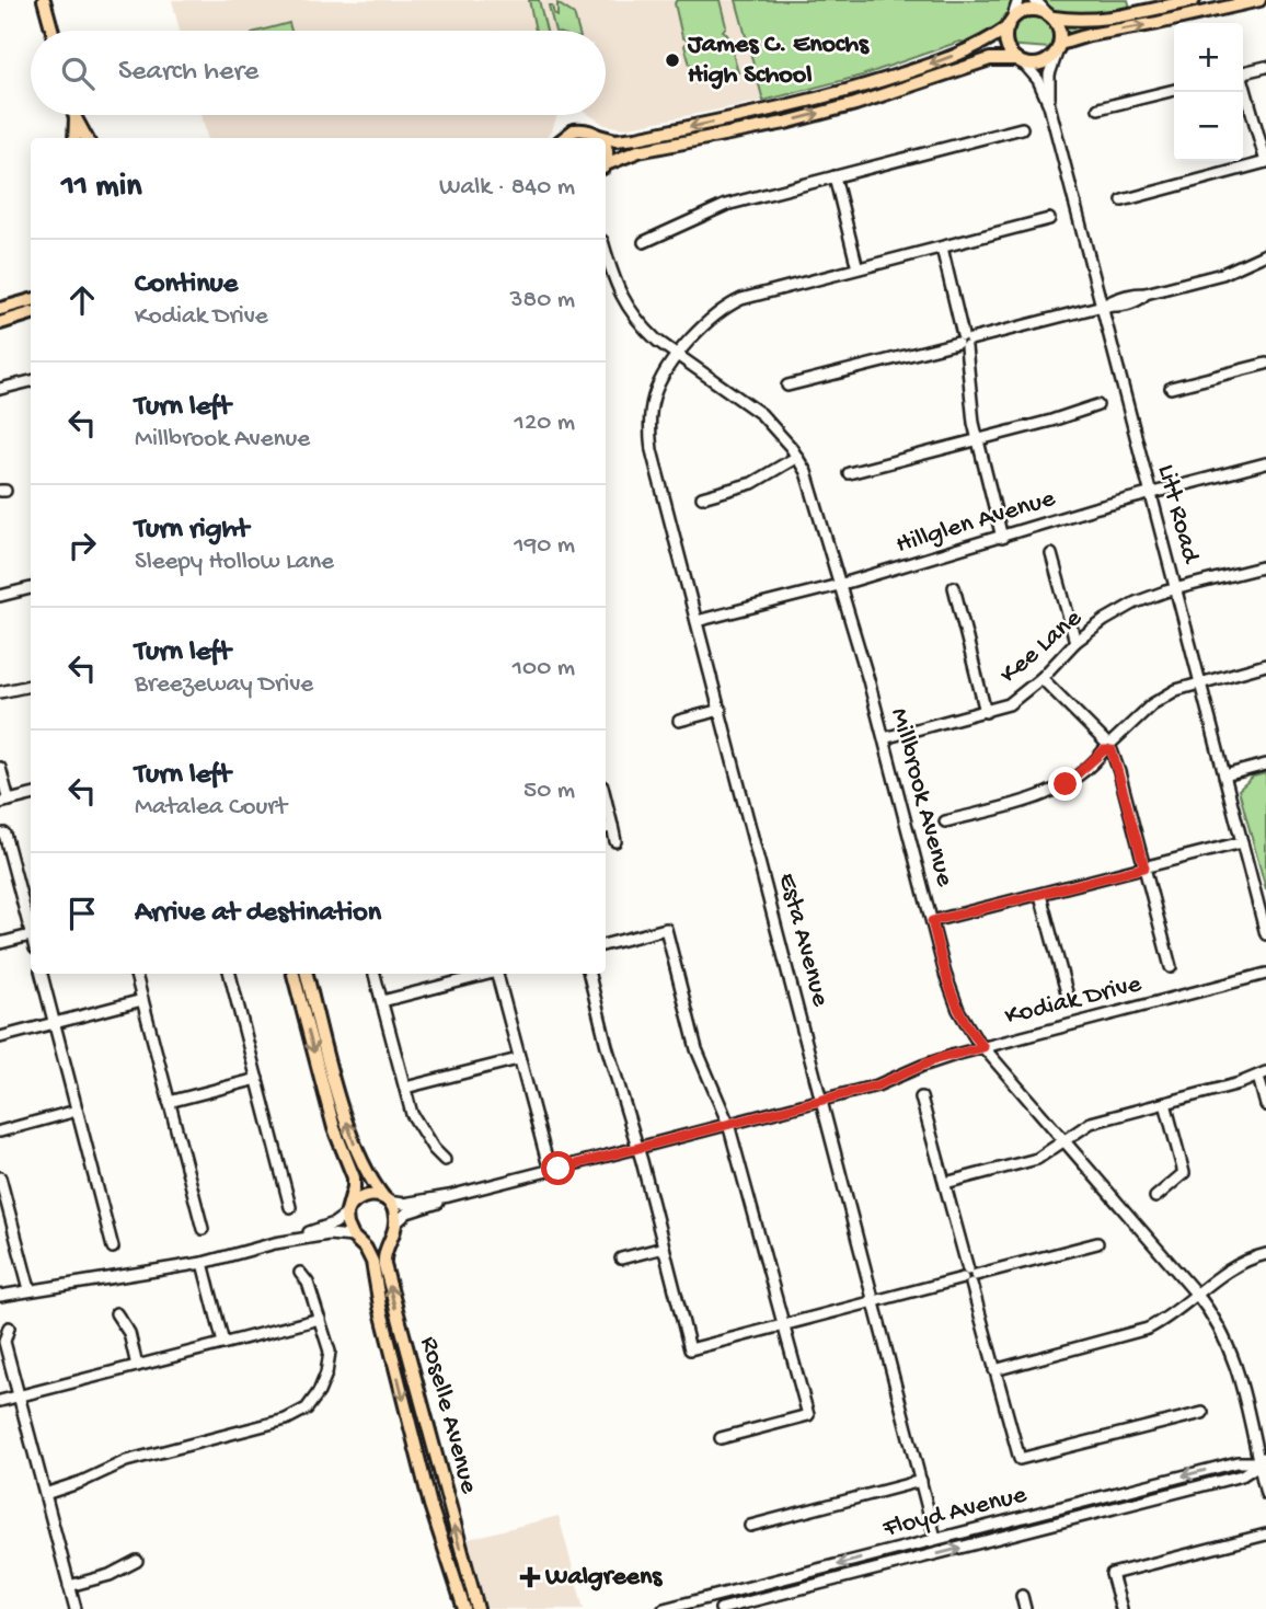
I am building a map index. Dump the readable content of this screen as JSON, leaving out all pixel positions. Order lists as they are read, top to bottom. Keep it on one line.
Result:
{"streets":{"main road":["Roselle Avenue"],"street":["Litt Road","Hillglen Avenue","Kee Lane","Millbrook Avenue","Esta Avenue","Kodiak Drive","Floyd Avenue"]},"crossings":[["Litt Road","Hillglen Avenue"],["Litt Road","Kee Lane"],["Hillglen Avenue","Millbrook Avenue"],["Hillglen Avenue","Esta Avenue"],["Kee Lane","Millbrook Avenue"],["Millbrook Avenue","Esta Avenue"],["Millbrook Avenue","Kodiak Drive"],["Millbrook Avenue","Floyd Avenue"],["Esta Avenue","Kodiak Drive"],["Esta Avenue","Floyd Avenue"],["Kodiak Drive","Roselle Avenue"]],"places":{"other":["James C. Enochs High School"],"health":["Walgreens"]},"page":{"map_buttons":["+","−"],"search":"Search here","heading":["11 min","Walk · 840 m"],"list":[["Continue","Kodiak Drive","380 m"],["Turn left","Millbrook Avenue","120 m"],["Turn right","Sleepy Hollow Lane","190 m"],["Turn left","Breezeway Drive","100 m"],["Turn left","Matalea Court","50 m"],"Arrive at destination"]}}
